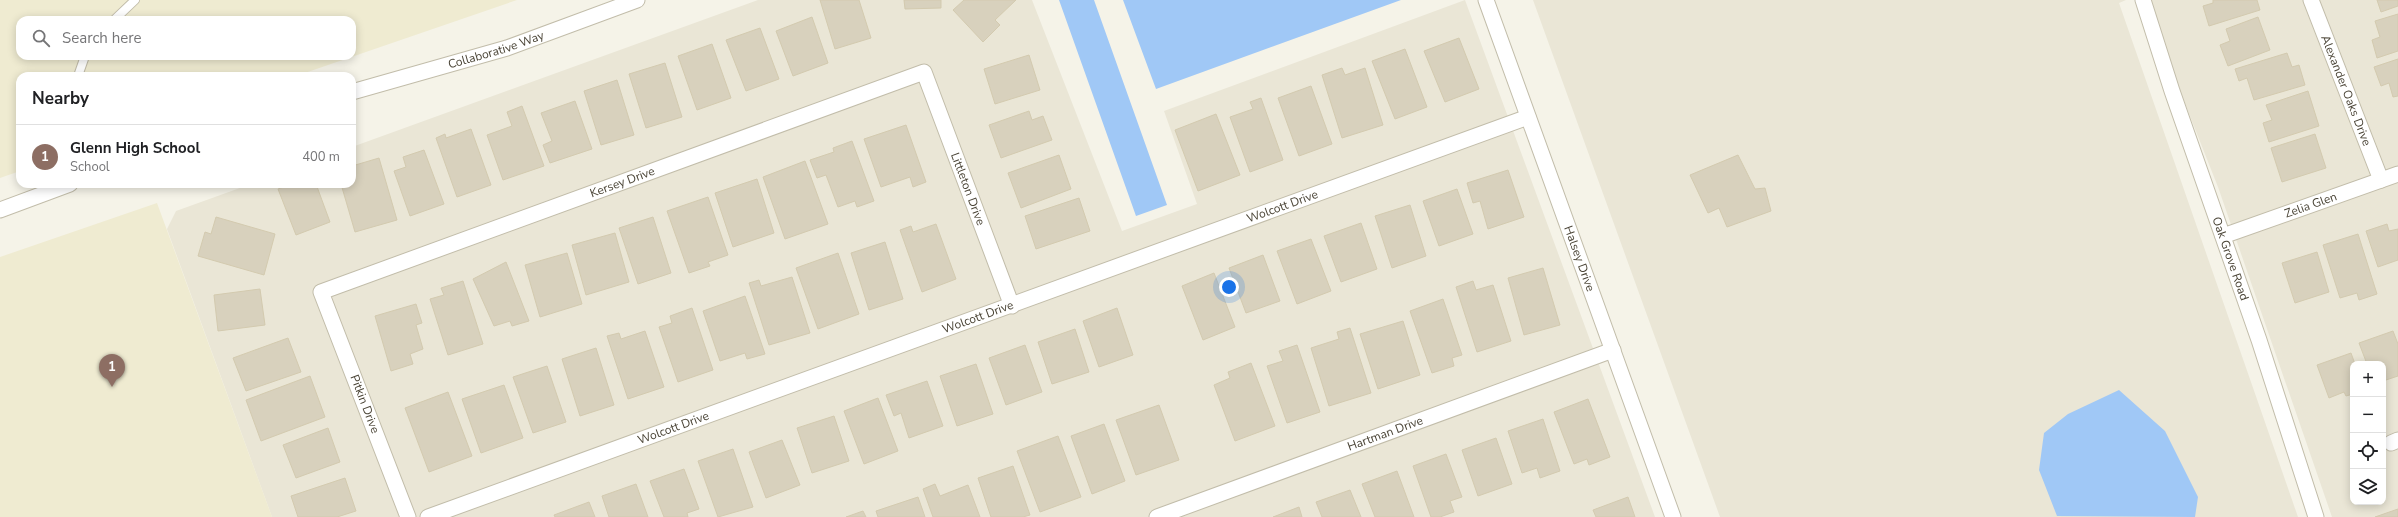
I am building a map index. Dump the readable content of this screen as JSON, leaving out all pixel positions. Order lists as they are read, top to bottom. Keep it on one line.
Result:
{"streets":{"street":["Collaborative Way","Alexander Oaks Drive","Kersey Drive","Littleton Drive","Zelia Glen","Wolcott Drive","Halsey Drive","Oak Grove Road","Pitkin Drive","Hartman Drive"]},"crossings":[["Alexander Oaks Drive","Zelia Glen"],["Kersey Drive","Littleton Drive"],["Kersey Drive","Pitkin Drive"],["Littleton Drive","Wolcott Drive"],["Zelia Glen","Oak Grove Road"],["Wolcott Drive","Halsey Drive"],["Halsey Drive","Hartman Drive"]],"page":{"search":"Search here","heading":"Nearby","list":[{"mark":"1","name":"Glenn High School","note":"School","value":"400 m"}],"pins":"1","map_buttons":["+","−"]}}
